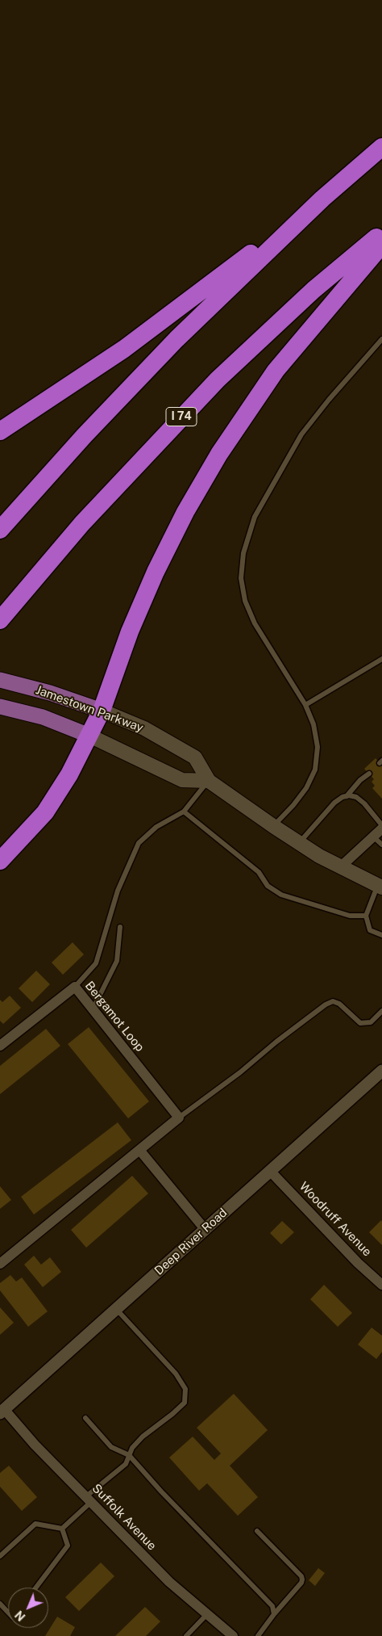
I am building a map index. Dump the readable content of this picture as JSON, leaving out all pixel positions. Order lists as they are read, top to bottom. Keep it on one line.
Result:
{"streets":{"highway":["I 74"],"main road":["Jamestown Parkway"],"street":["Bergamot Loop","Woodruff Avenue","Deep River Road","Suffolk Avenue"]},"crossings":[["Woodruff Avenue","Deep River Road"],["Deep River Road","Suffolk Avenue"]],"north":"bottom left"}
